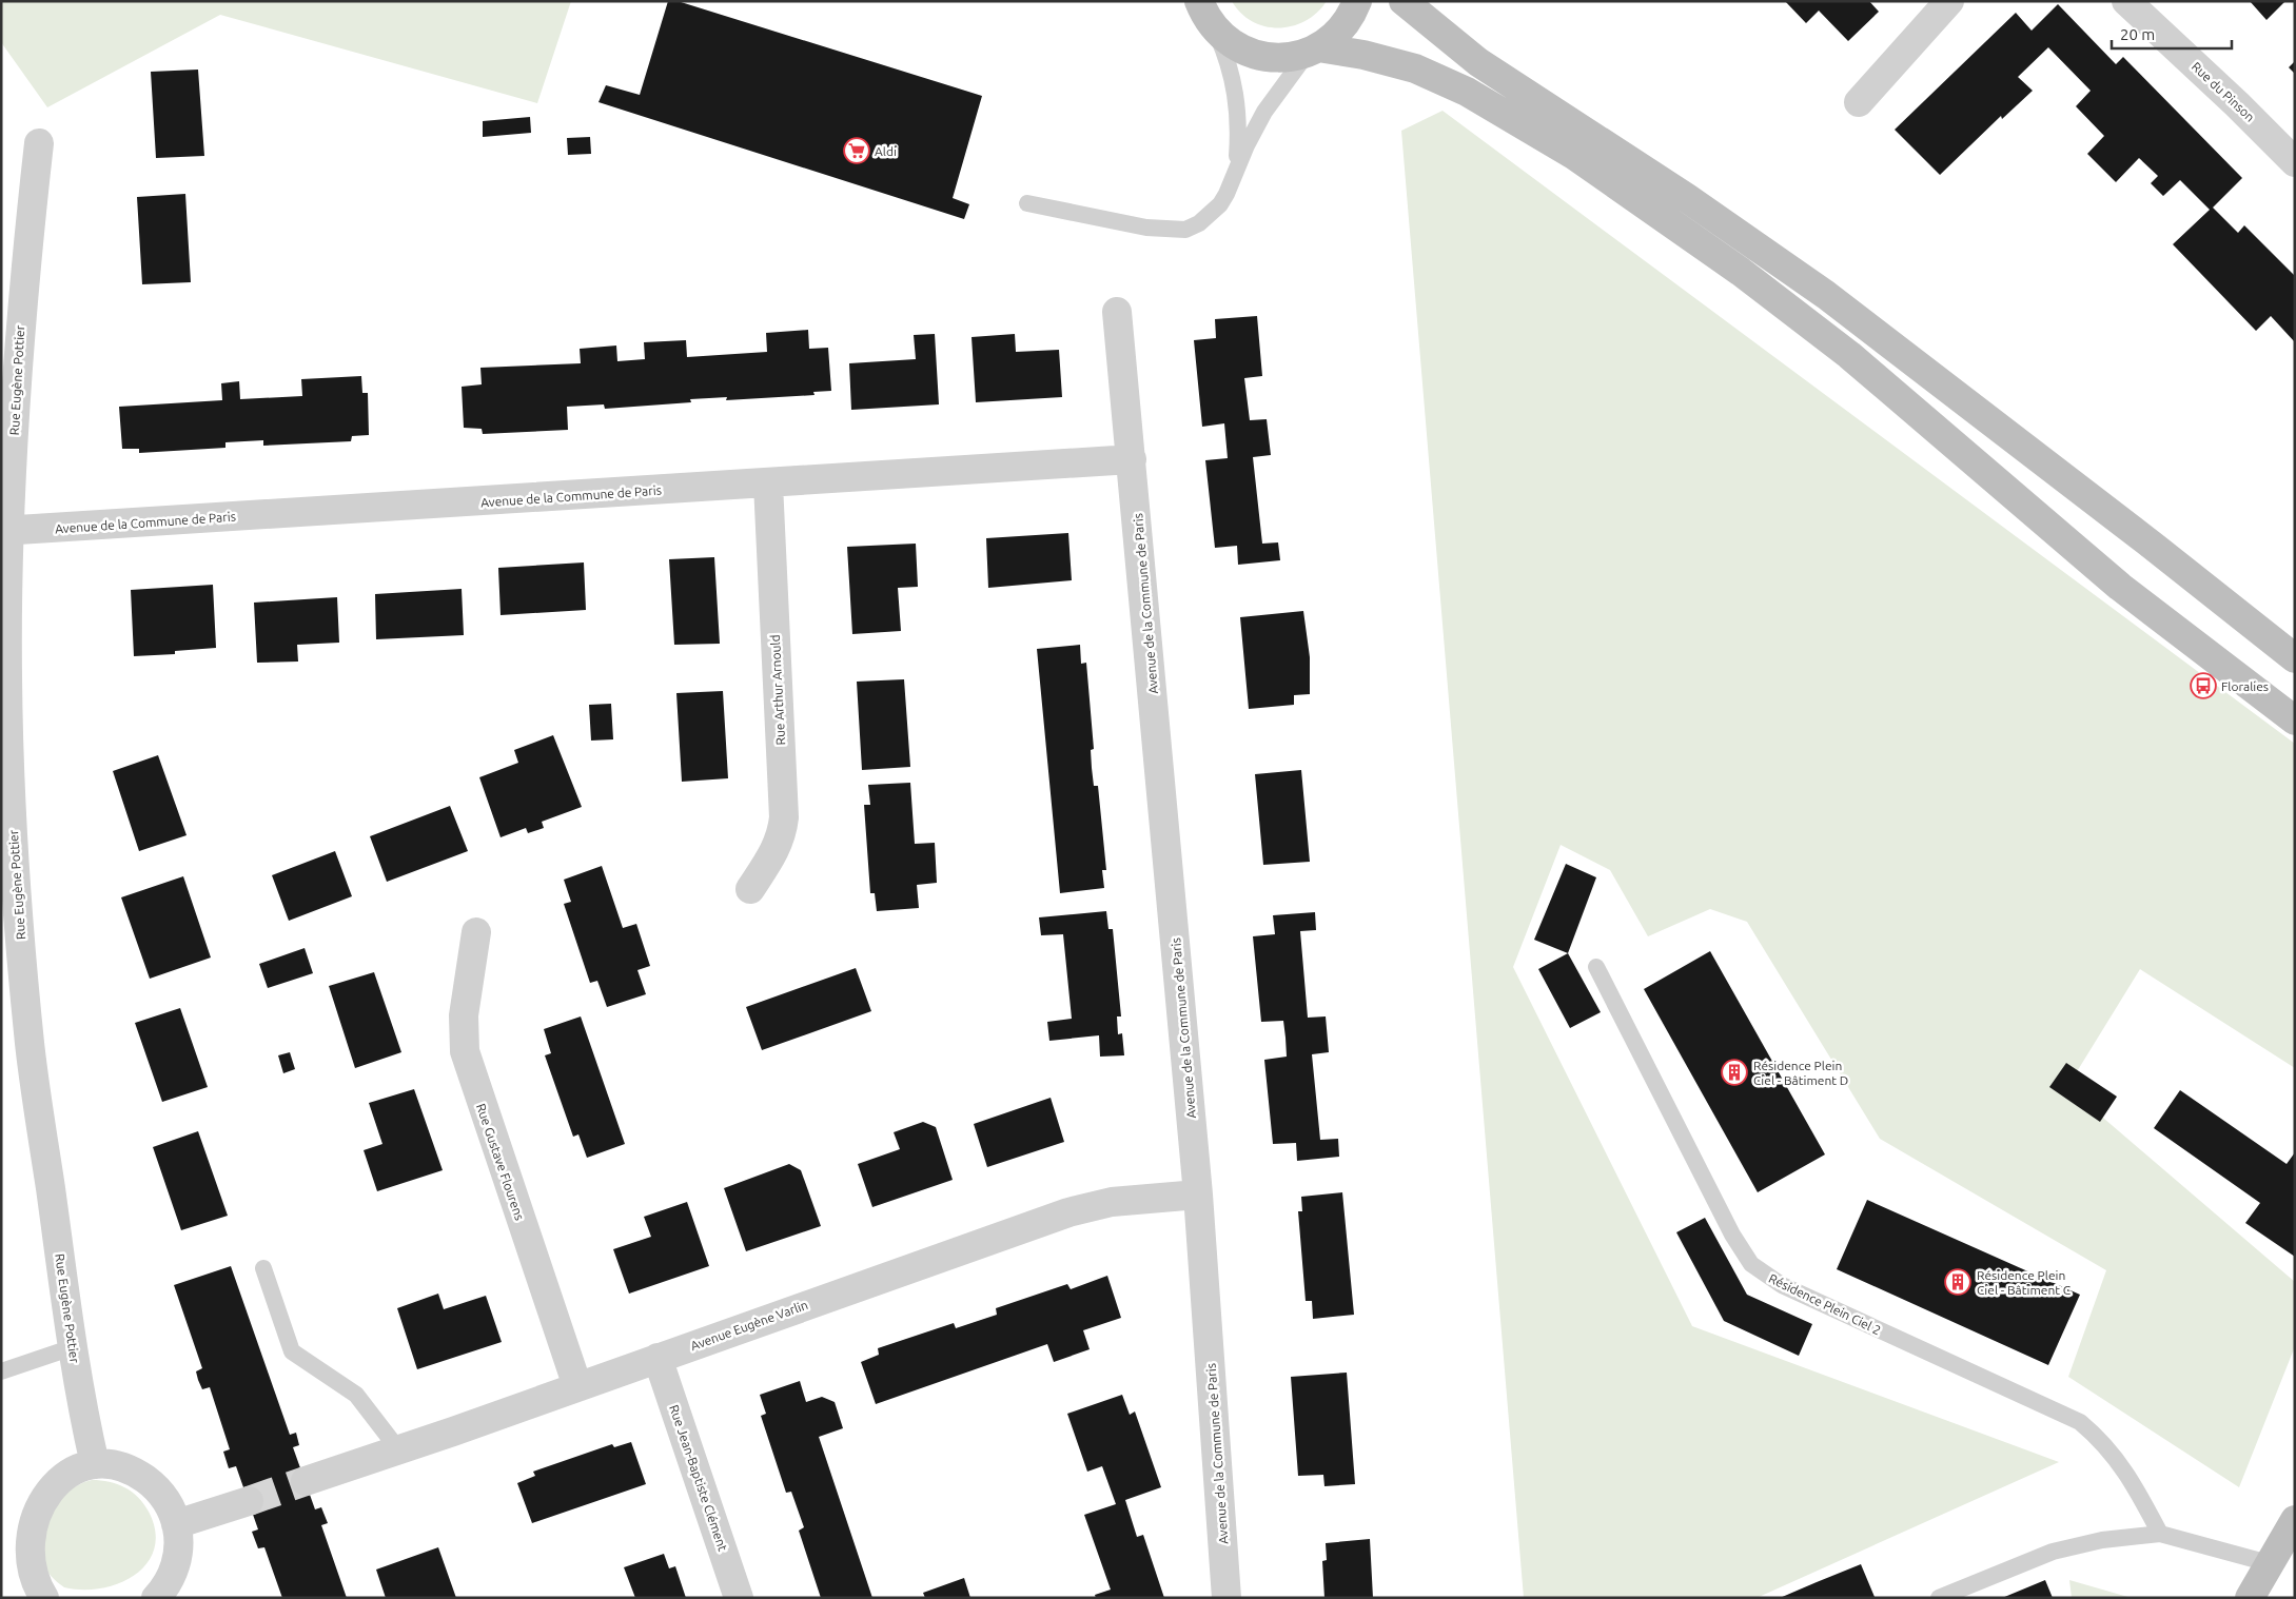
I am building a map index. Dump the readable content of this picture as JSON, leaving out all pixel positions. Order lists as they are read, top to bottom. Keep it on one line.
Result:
{"streets":{"street":["Rue du Pinson","Rue Eugène Pottier","Avenue de la Commune de Paris","Rue Arthur Arnould","Rue Gustave Flourens","Avenue Eugène Varlin","Rue Jean-Baptiste Clément"],"lane":["Résidence Plein Ciel 2"]},"crossings":[["Rue Eugène Pottier","Avenue de la Commune de Paris"],["Avenue de la Commune de Paris","Rue Arthur Arnould"],["Avenue de la Commune de Paris","Avenue Eugène Varlin"],["Rue Gustave Flourens","Avenue Eugène Varlin"],["Avenue Eugène Varlin","Rue Jean-Baptiste Clément"]],"places":{"supermarket":["Aldi"],"bus stop":["Floralies"],"building":["Résidence Plein Ciel - Bâtiment D","Résidence Plein Ciel - Bâtiment C"]},"scale_bar":"20 m"}
